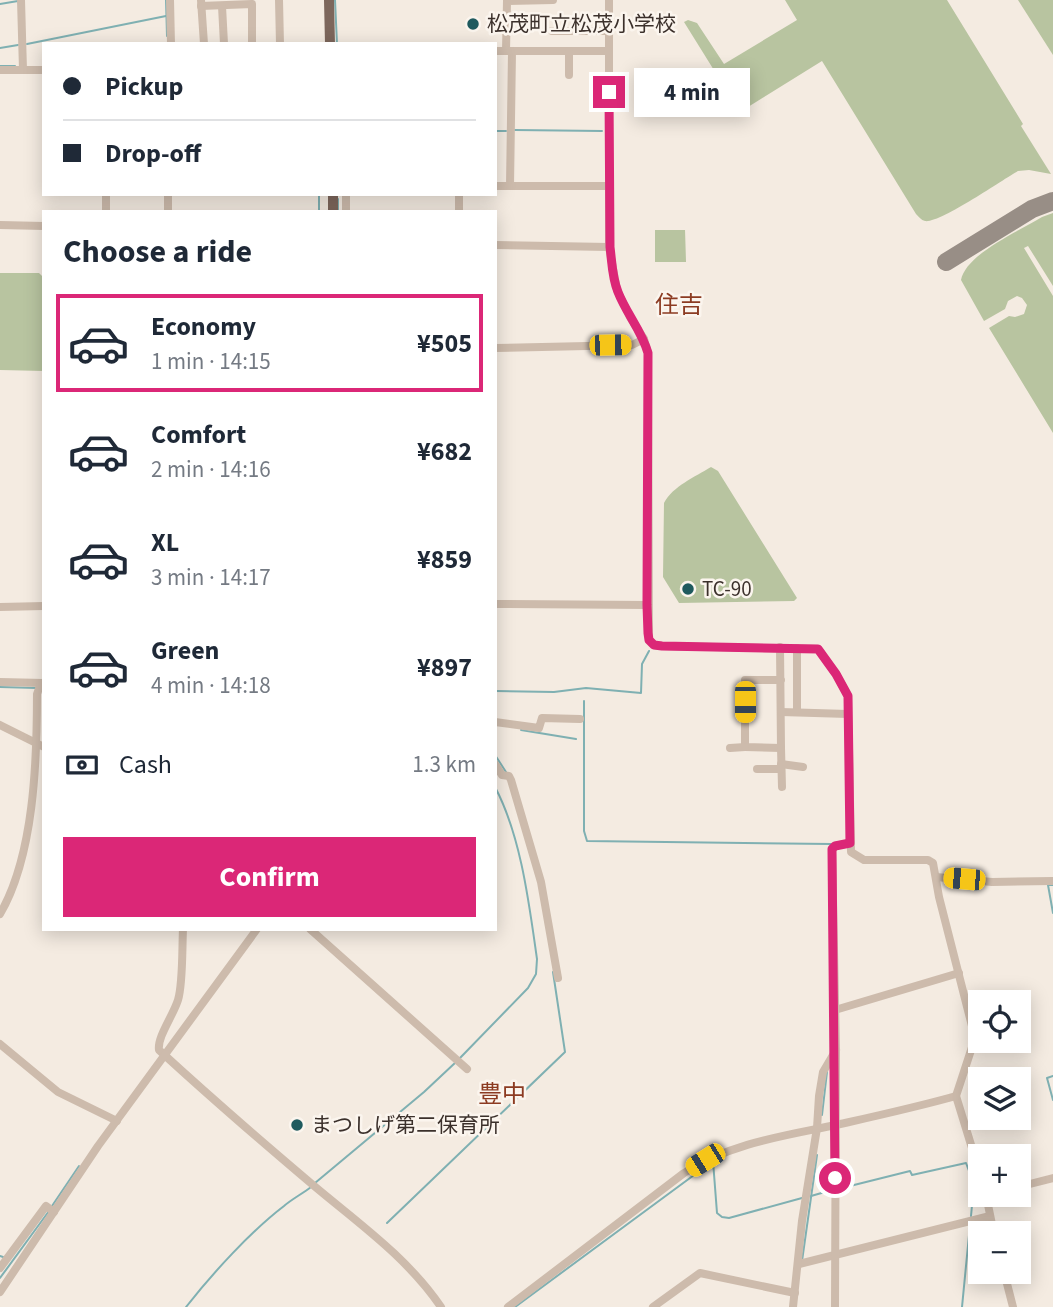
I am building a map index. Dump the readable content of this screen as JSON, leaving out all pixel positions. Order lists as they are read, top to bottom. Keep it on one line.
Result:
{"districts":["住吉","豊中"],"places":["松茂町立松茂小学校","TC-90","まつしげ第二保育所"],"page":{"banner":["Pickup","Drop-off"],"bubble":"4 min","heading":"Choose a ride","list":[{"name":"Economy","note":"1 min · 14:15","value":"¥505"},{"name":"Comfort","note":"2 min · 14:16","value":"¥682"},{"name":"XL","note":"3 min · 14:17","value":"¥859"},{"name":"Green","note":"4 min · 14:18","value":"¥897"}],"pay":["Cash","1.3 km"],"buttons":"Confirm","map_buttons":["+","−"]}}
